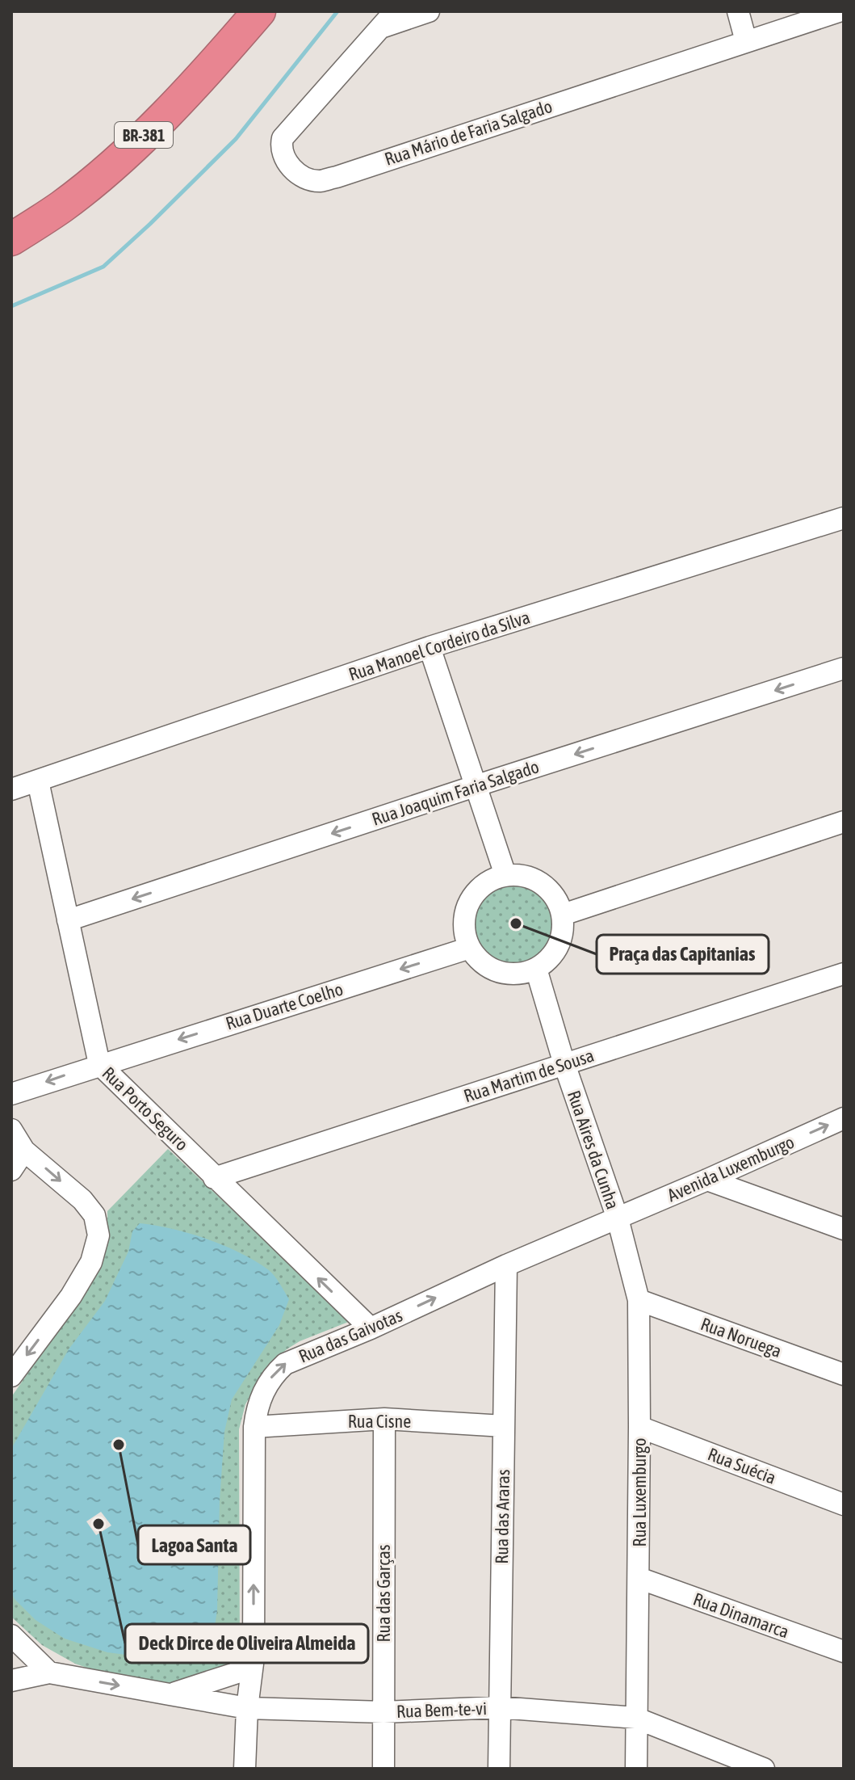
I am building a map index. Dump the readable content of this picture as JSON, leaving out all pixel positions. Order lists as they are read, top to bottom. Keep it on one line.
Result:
{"streets":{"highway":["BR-381"],"street":["Rua Mário de Faria Salgado","Rua Manoel Cordeiro da Silva","Rua Joaquim Faria Salgado","Rua Duarte Coelho","Rua Martim de Sousa","Rua Porto Seguro","Rua Aires da Cunha","Avenida Luxemburgo","Rua das Gaivotas","Rua Noruega","Rua Cisne","Rua Suécia","Rua Luxemburgo","Rua das Araras","Rua das Garças","Rua Dinamarca","Rua Bem-te-vi"]},"crossings":[["Rua Manoel Cordeiro da Silva","Rua Porto Seguro"],["Rua Joaquim Faria Salgado","Rua Porto Seguro"],["Rua Duarte Coelho","Rua Porto Seguro"],["Rua Duarte Coelho","Rua Aires da Cunha"],["Rua Martim de Sousa","Rua Porto Seguro"],["Rua Martim de Sousa","Rua Aires da Cunha"],["Rua Porto Seguro","Rua das Gaivotas"],["Rua Aires da Cunha","Avenida Luxemburgo"],["Rua Aires da Cunha","Rua das Gaivotas"],["Rua Aires da Cunha","Rua Luxemburgo"],["Avenida Luxemburgo","Rua das Gaivotas"],["Avenida Luxemburgo","Rua Luxemburgo"],["Rua das Gaivotas","Rua Cisne"],["Rua das Gaivotas","Rua Luxemburgo"],["Rua das Gaivotas","Rua das Araras"],["Rua das Gaivotas","Rua Bem-te-vi"],["Rua Noruega","Rua Luxemburgo"],["Rua Cisne","Rua das Araras"],["Rua Cisne","Rua das Garças"],["Rua Suécia","Rua Luxemburgo"],["Rua Luxemburgo","Rua Dinamarca"],["Rua Luxemburgo","Rua Bem-te-vi"],["Rua das Araras","Rua Bem-te-vi"],["Rua das Garças","Rua Bem-te-vi"]],"one_way":["Rua Duarte Coelho","Avenida Luxemburgo","Rua das Gaivotas"],"places":["Praça das Capitanias","Lagoa Santa","Deck Dirce de Oliveira Almeida"]}
